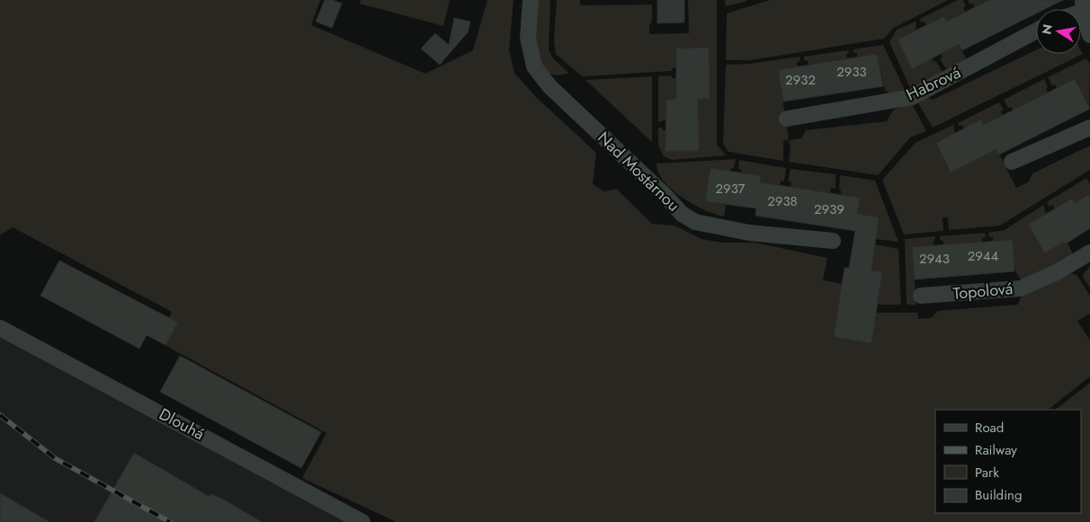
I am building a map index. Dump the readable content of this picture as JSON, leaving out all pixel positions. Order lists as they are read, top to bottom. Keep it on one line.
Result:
{"streets":{"street":["Habrová","Nad Mostárnou","Topolová","Dlouhá"]},"house_numbers":["2933","2932","2937","2938","2939","2944","2943"],"legend":["Road","Railway","Park","Building"],"north":"left"}
